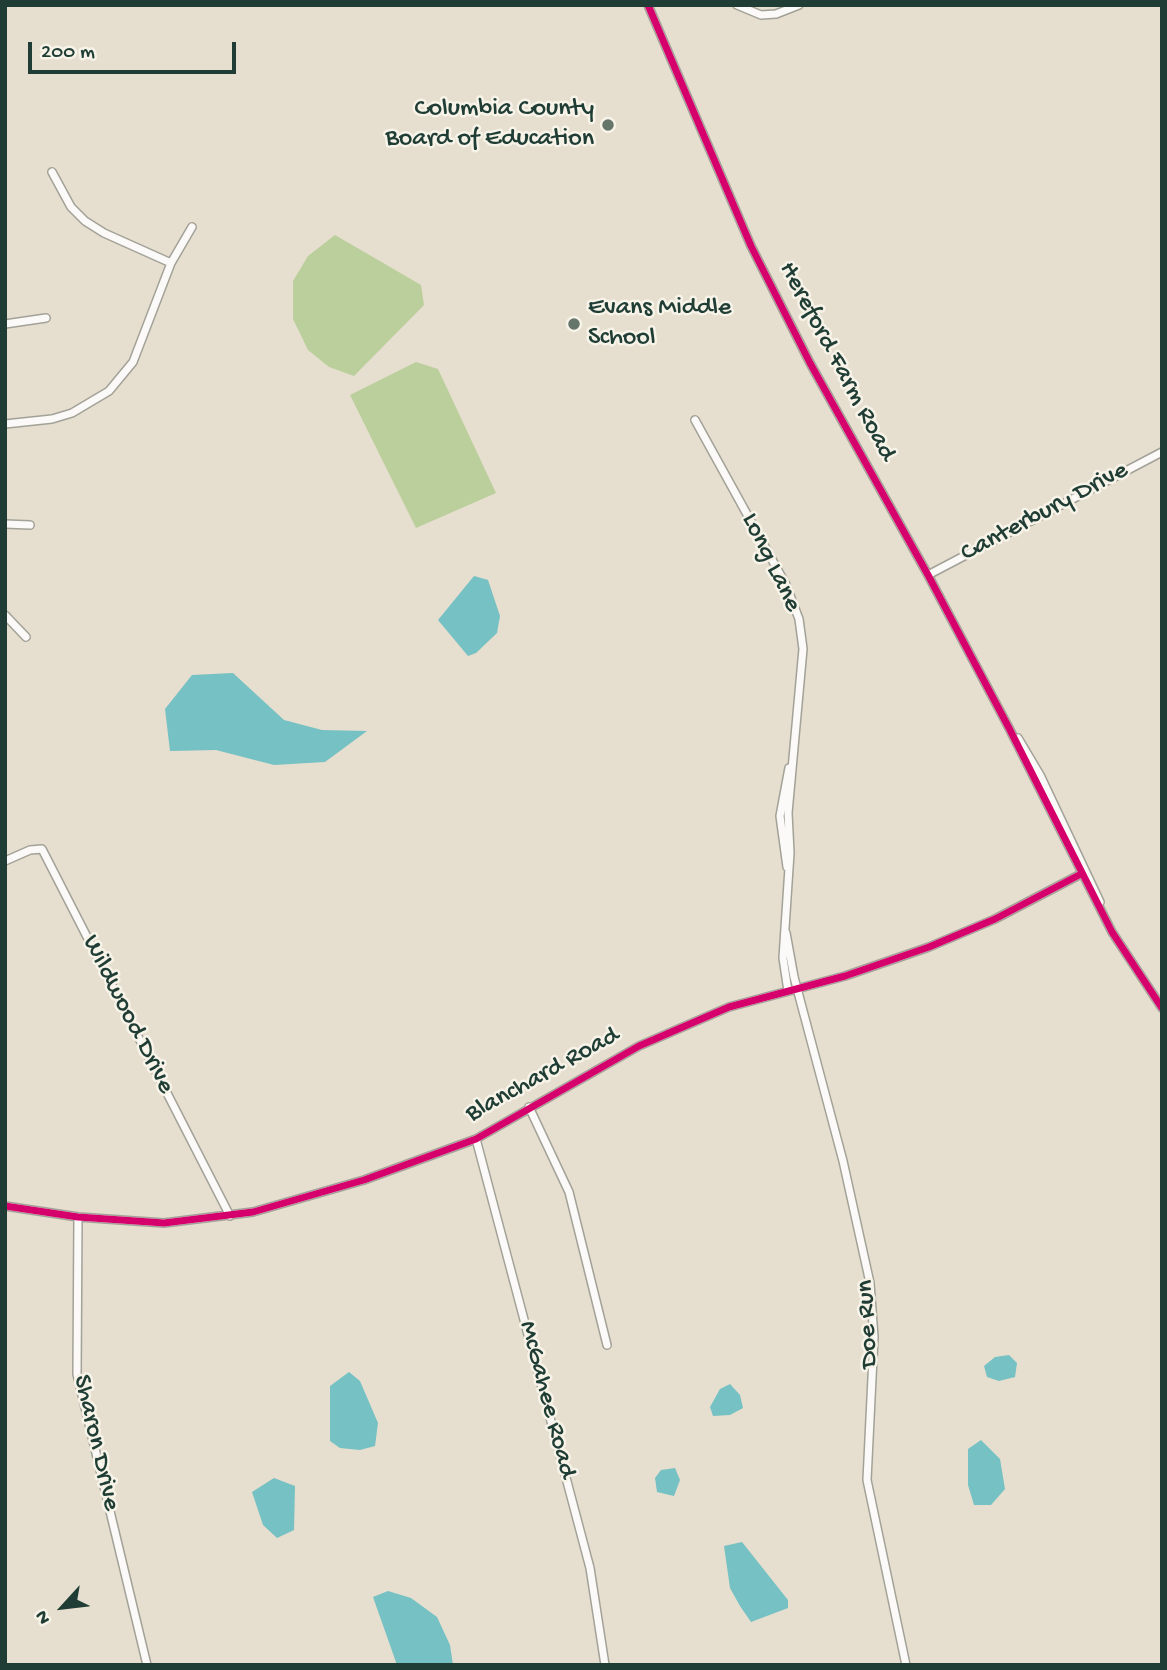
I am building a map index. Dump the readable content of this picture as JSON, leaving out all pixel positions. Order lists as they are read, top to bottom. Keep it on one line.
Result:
{"streets":{"street":["Hereford Farm Road","Canterbury Drive","Long Lane","Wildwood Drive","Blanchard Road","Doe Run","McGahee Road","Sharon Drive"]},"crossings":[["Hereford Farm Road","Canterbury Drive"],["Hereford Farm Road","Blanchard Road"],["Long Lane","Blanchard Road"],["Long Lane","Doe Run"],["Wildwood Drive","Blanchard Road"],["Blanchard Road","Doe Run"],["Blanchard Road","McGahee Road"],["Blanchard Road","Sharon Drive"]],"places":["Columbia County Board of Education","Evans Middle School"],"scale_bar":"200 m","north":"bottom left"}
